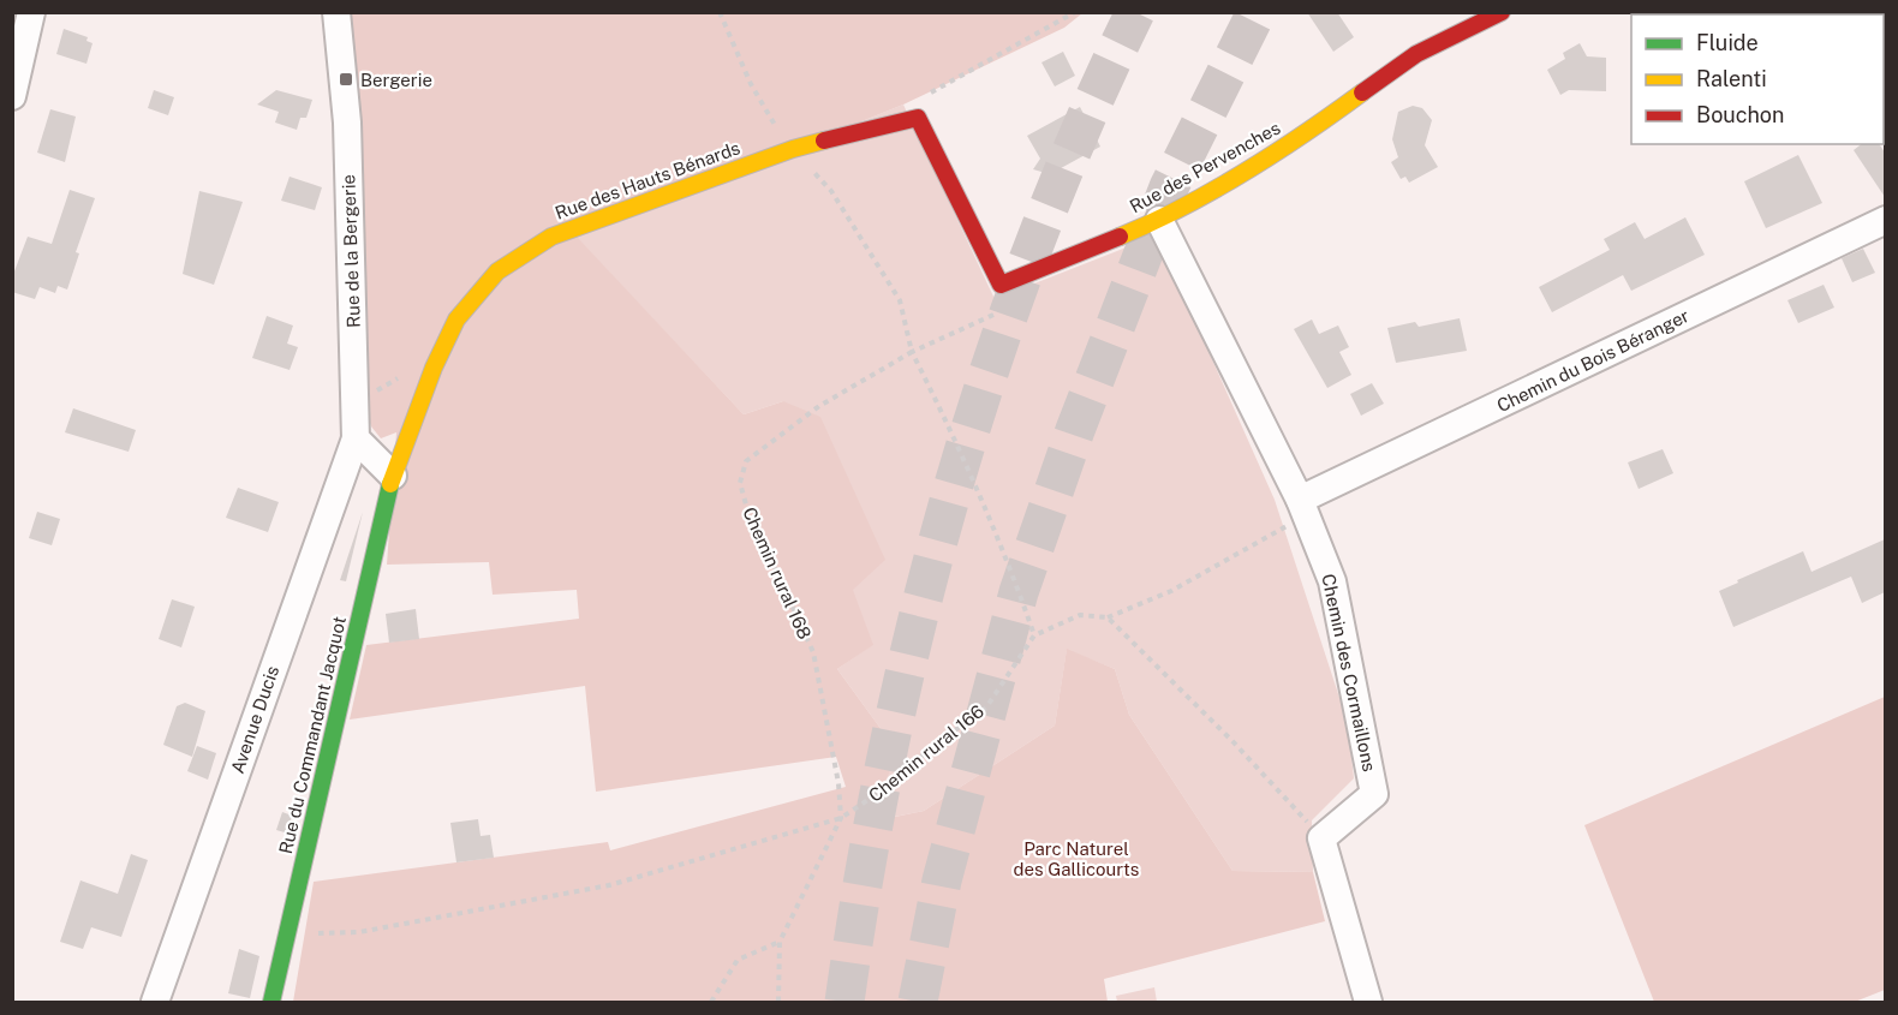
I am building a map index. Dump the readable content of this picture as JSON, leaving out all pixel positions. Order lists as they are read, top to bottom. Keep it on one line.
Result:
{"streets":{"street":["Rue des Pervenches","Rue des Hauts Bénards","Rue de la Bergerie","Chemin du Bois Béranger","Chemin des Cormaillons","Avenue Ducis","Rue du Commandant Jacquot"],"path":["Chemin rural 168","Chemin rural 166"]},"crossings":[["Rue des Pervenches","Chemin rural 168"],["Rue des Pervenches","Chemin des Cormaillons"],["Rue des Hauts Bénards","Rue du Commandant Jacquot"],["Rue de la Bergerie","Avenue Ducis"],["Chemin du Bois Béranger","Chemin des Cormaillons"],["Chemin rural 168","Chemin rural 166"],["Rue du Commandant Jacquot","Chemin rural 166"]],"parks":["Parc Naturel des Gallicourts"],"places":{"transit":["Bergerie"]},"legend":["Fluide","Ralenti","Bouchon"]}
